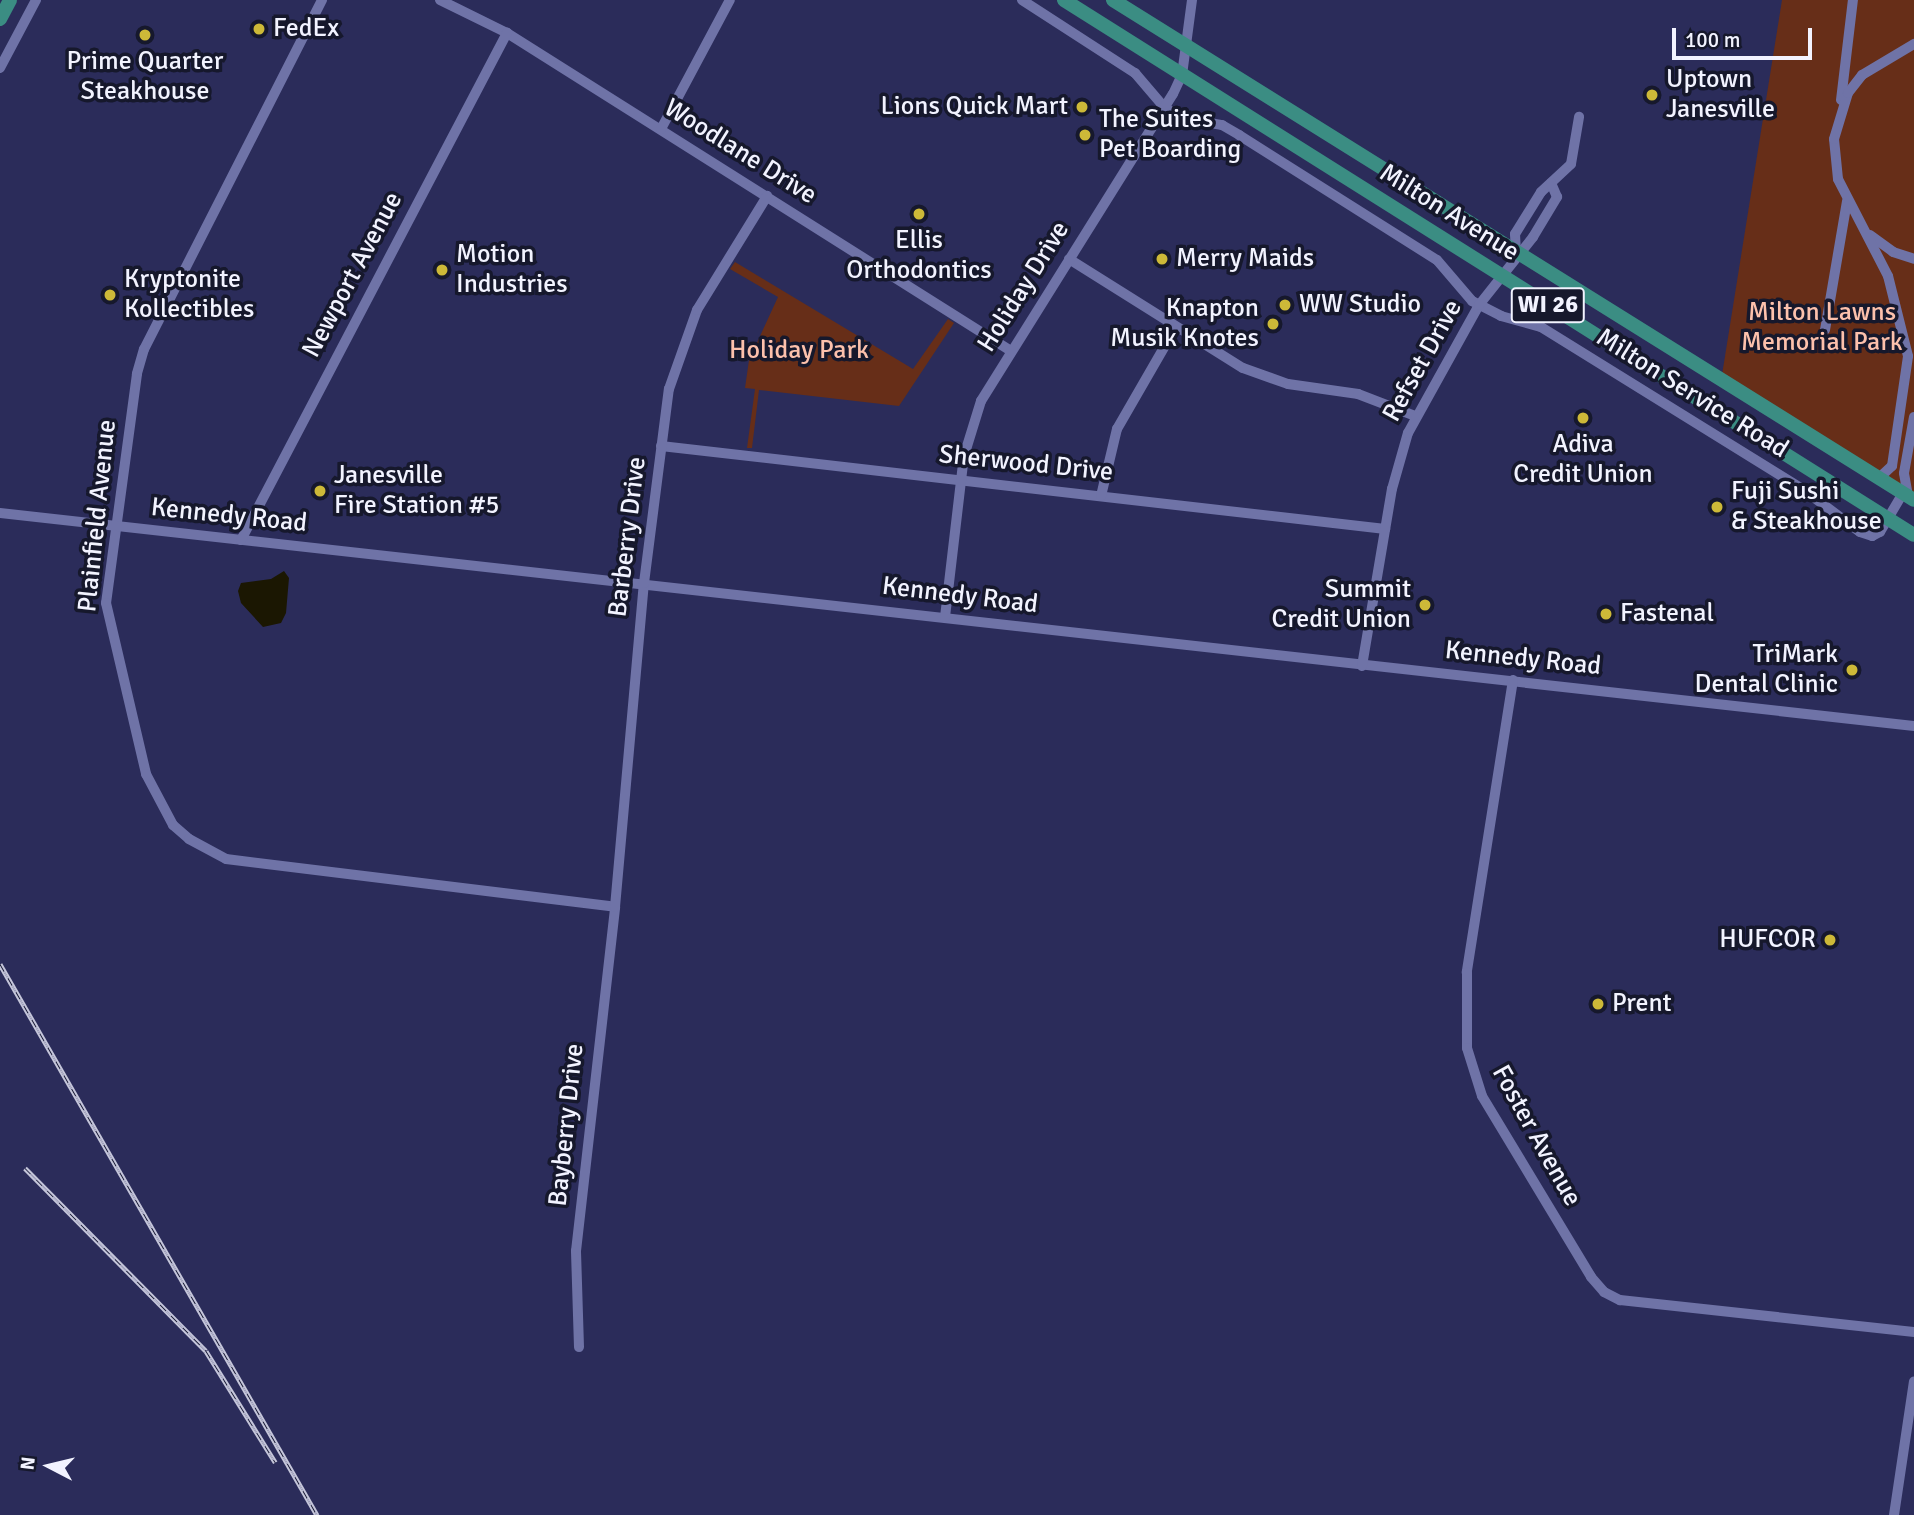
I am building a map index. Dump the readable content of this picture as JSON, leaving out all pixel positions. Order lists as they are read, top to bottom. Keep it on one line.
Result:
{"streets":{"main road":["Milton Avenue","WI 26"],"street":["Woodlane Drive","Newport Avenue","Holiday Drive","Refset Drive","Milton Service Road","Sherwood Drive","Plainfield Avenue","Kennedy Road","Barberry Drive","Bayberry Drive","Foster Avenue"]},"crossings":[["Woodlane Drive","Newport Avenue"],["Woodlane Drive","Holiday Drive"],["Woodlane Drive","Barberry Drive"],["Milton Avenue","Holiday Drive"],["Milton Avenue","Refset Drive"],["Milton Avenue","Milton Service Road"],["Newport Avenue","Kennedy Road"],["Holiday Drive","Milton Service Road"],["Holiday Drive","Sherwood Drive"],["Holiday Drive","Kennedy Road"],["Refset Drive","Milton Service Road"],["Refset Drive","Sherwood Drive"],["Refset Drive","Kennedy Road"],["Sherwood Drive","Barberry Drive"],["Plainfield Avenue","Kennedy Road"],["Plainfield Avenue","Barberry Drive"],["Plainfield Avenue","Bayberry Drive"],["Kennedy Road","Barberry Drive"],["Kennedy Road","Foster Avenue"],["Barberry Drive","Bayberry Drive"]],"parks":["Milton Lawns Memorial Park","Holiday Park"],"places":["FedEx","Prime Quarter Steakhouse","Uptown Janesville","Lions Quick Mart","The Suites Pet Boarding","Ellis Orthodontics","Merry Maids","Motion Industries","Kryptonite Kollectibles","WW Studio","Knapton Musik Knotes","Adiva Credit Union","Janesville Fire Station #5","Fuji Sushi & Steakhouse","Summit Credit Union","Fastenal","TriMark Dental Clinic","HUFCOR","Prent"],"scale_bar":"100 m","north":"left"}
